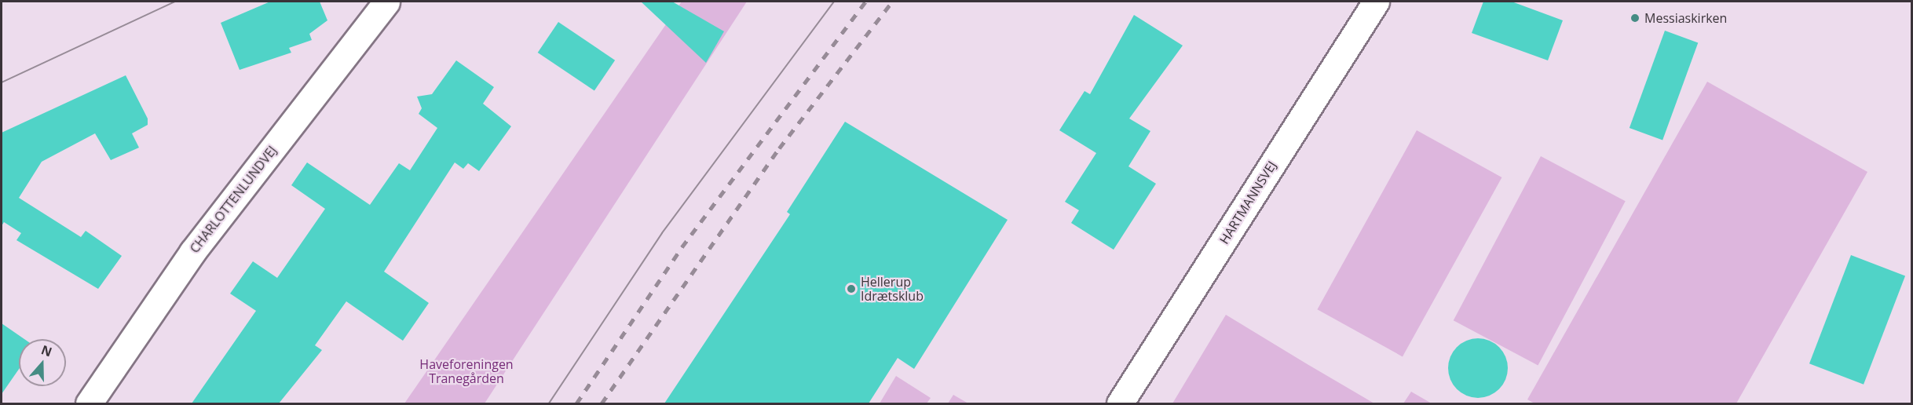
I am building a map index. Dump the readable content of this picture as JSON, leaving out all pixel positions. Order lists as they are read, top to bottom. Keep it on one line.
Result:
{"streets":{"street":["CHARLOTTENLUNDVEJ","HARTMANNSVEJ"]},"parks":["Haveforeningen Tranegården"],"places":["Messiaskirken","Hellerup Idrætsklub"],"north":"top"}
